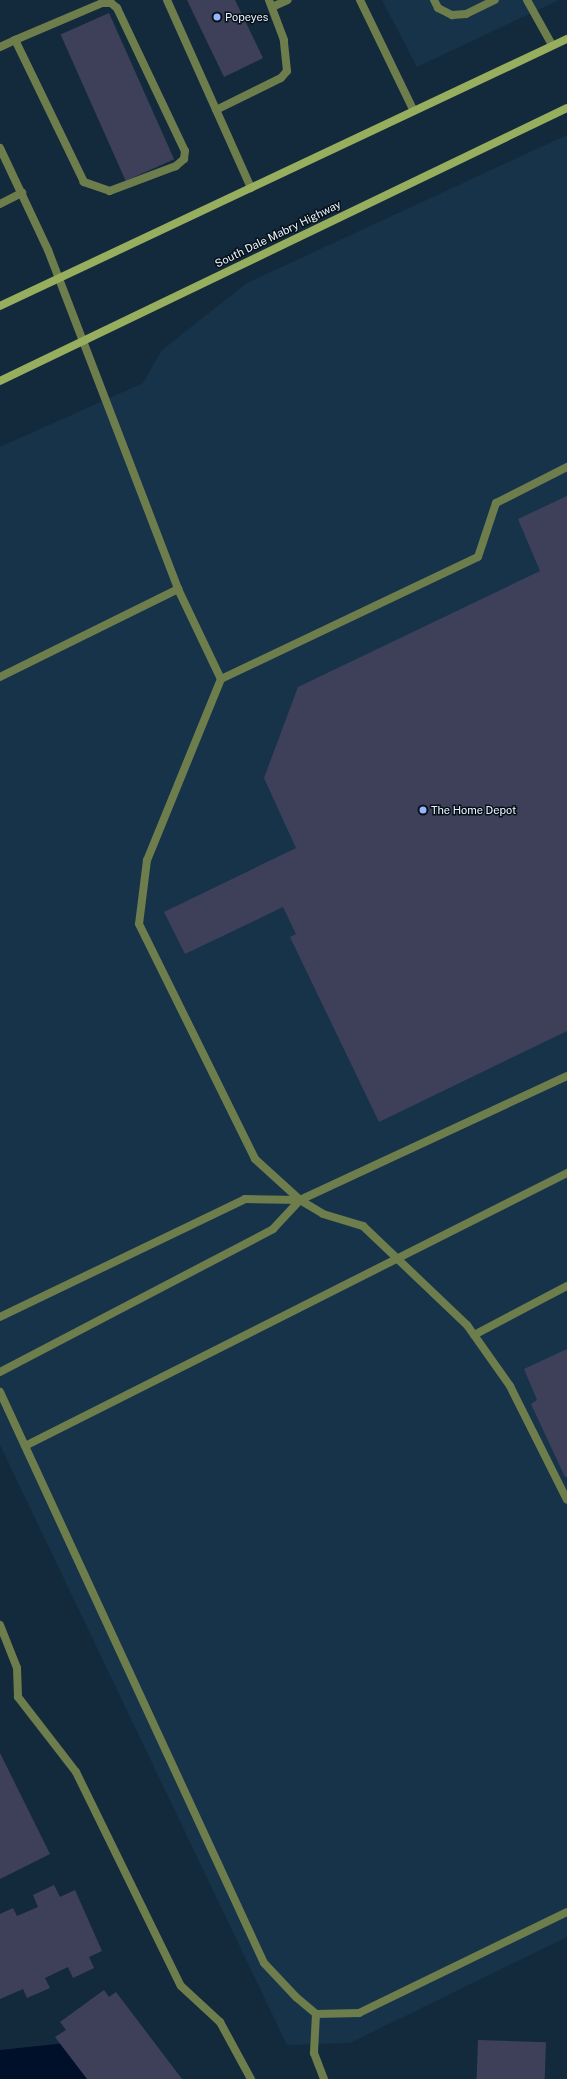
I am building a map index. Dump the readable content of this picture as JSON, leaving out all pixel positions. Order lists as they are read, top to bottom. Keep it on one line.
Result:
{"streets":{"main road":["South Dale Mabry Highway"]},"places":["Popeyes","The Home Depot"]}
